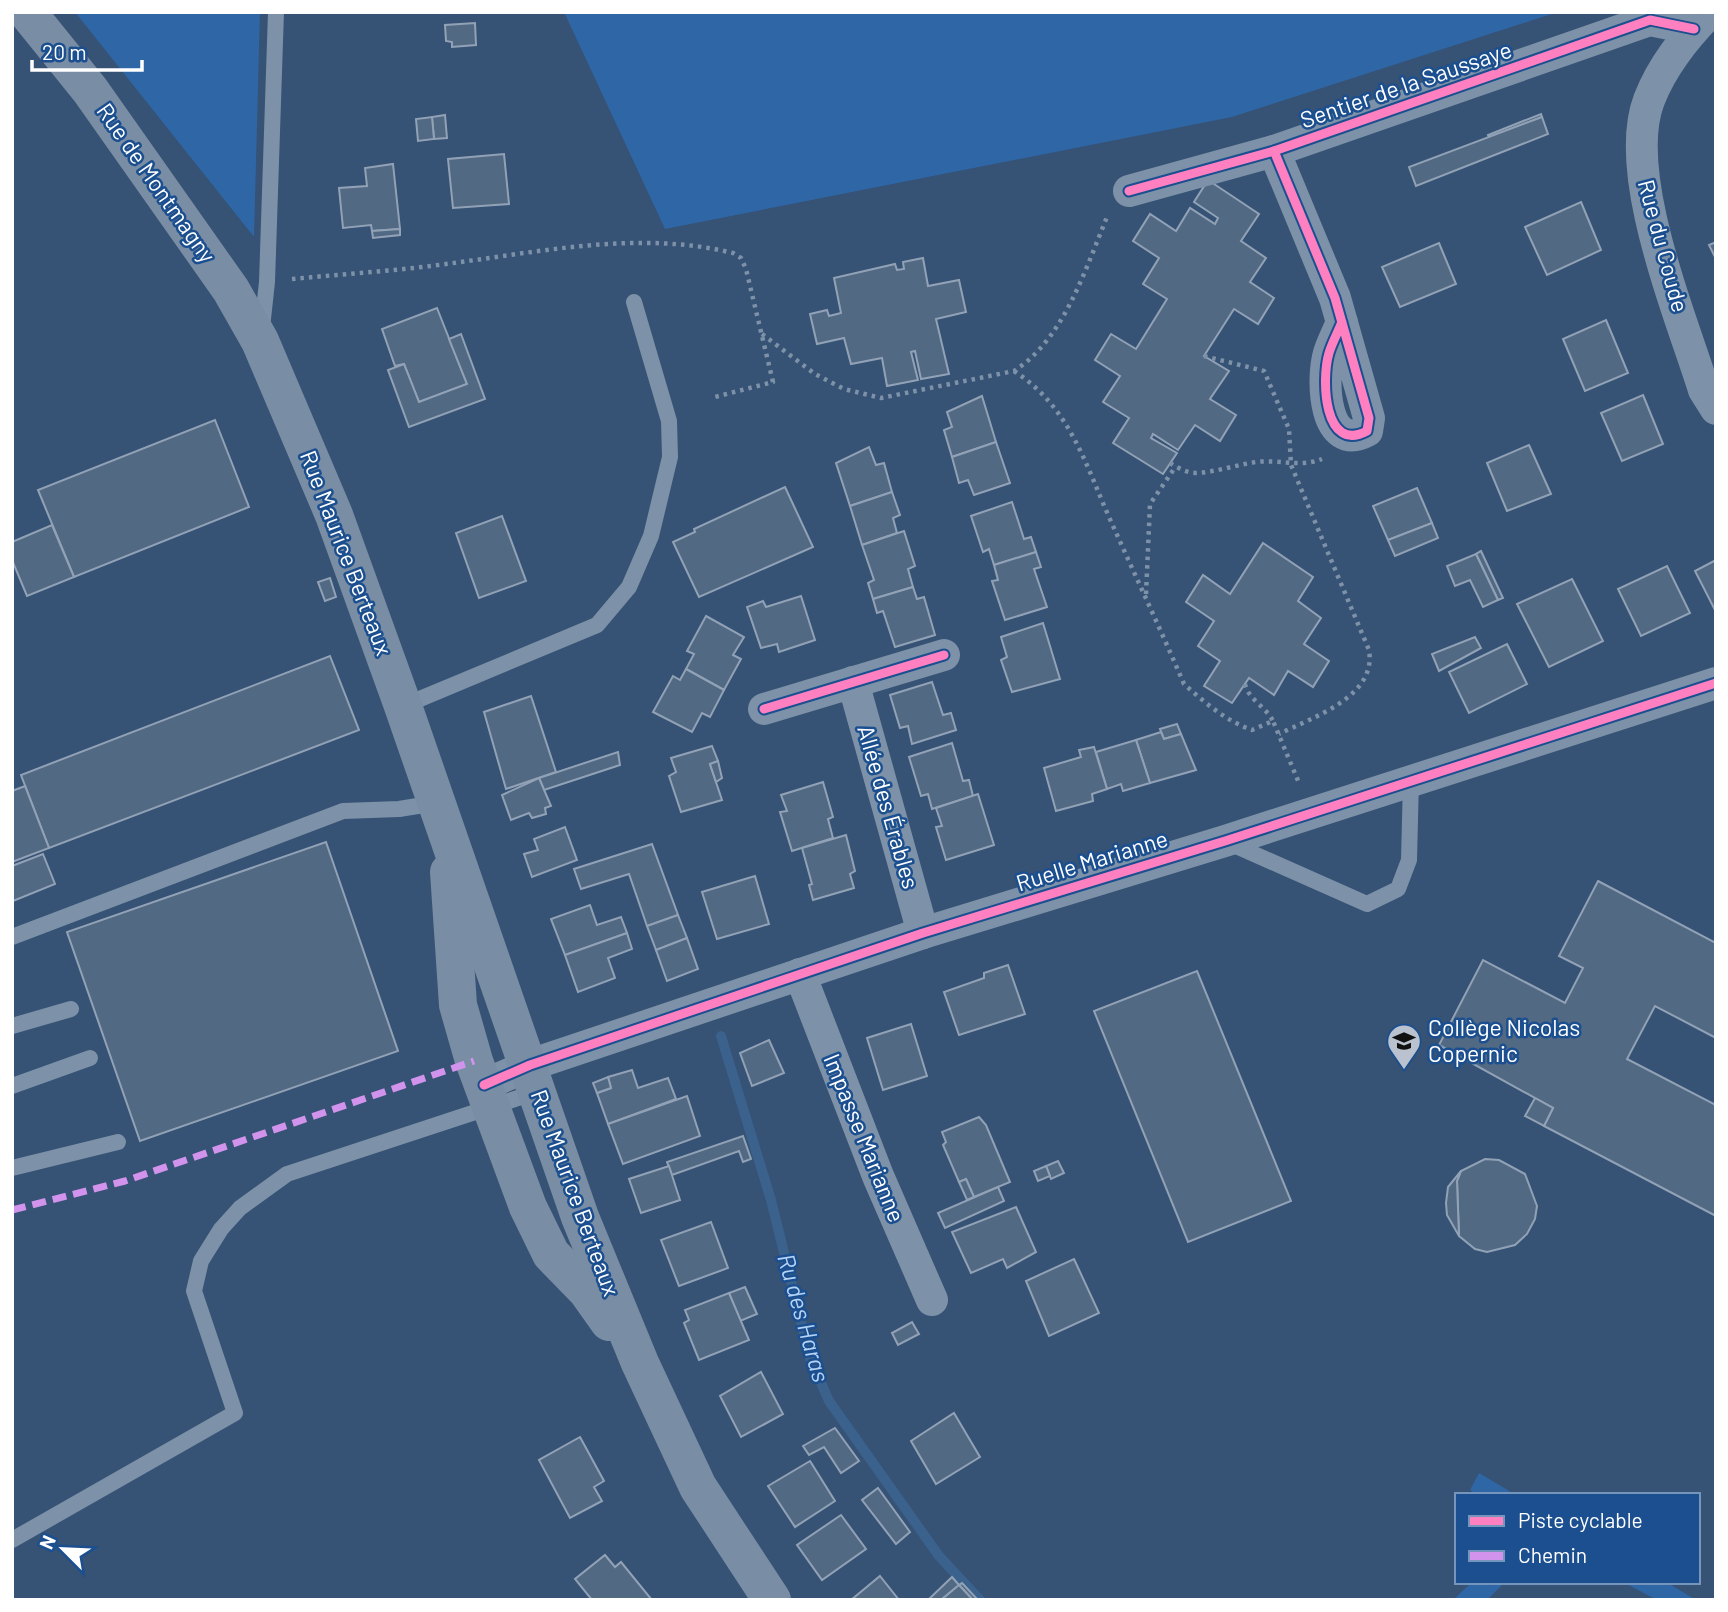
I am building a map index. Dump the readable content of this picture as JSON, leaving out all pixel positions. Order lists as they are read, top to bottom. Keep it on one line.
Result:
{"streets":{"main road":["Rue de Montmagny","Rue Maurice Berteaux"],"street":["Sentier de la Saussaye","Rue du Coude","Allée des Érables","Ruelle Marianne","Impasse Marianne"]},"crossings":[["Sentier de la Saussaye","Rue du Coude"],["Rue de Montmagny","Rue Maurice Berteaux"],["Rue Maurice Berteaux","Ruelle Marianne"],["Allée des Érables","Ruelle Marianne"],["Ruelle Marianne","Impasse Marianne"]],"water":["Ru des Haras"],"places":{"school or university":["Collège Nicolas Copernic"]},"legend":["Piste cyclable","Chemin"],"scale_bar":"20 m","north":"top left"}
